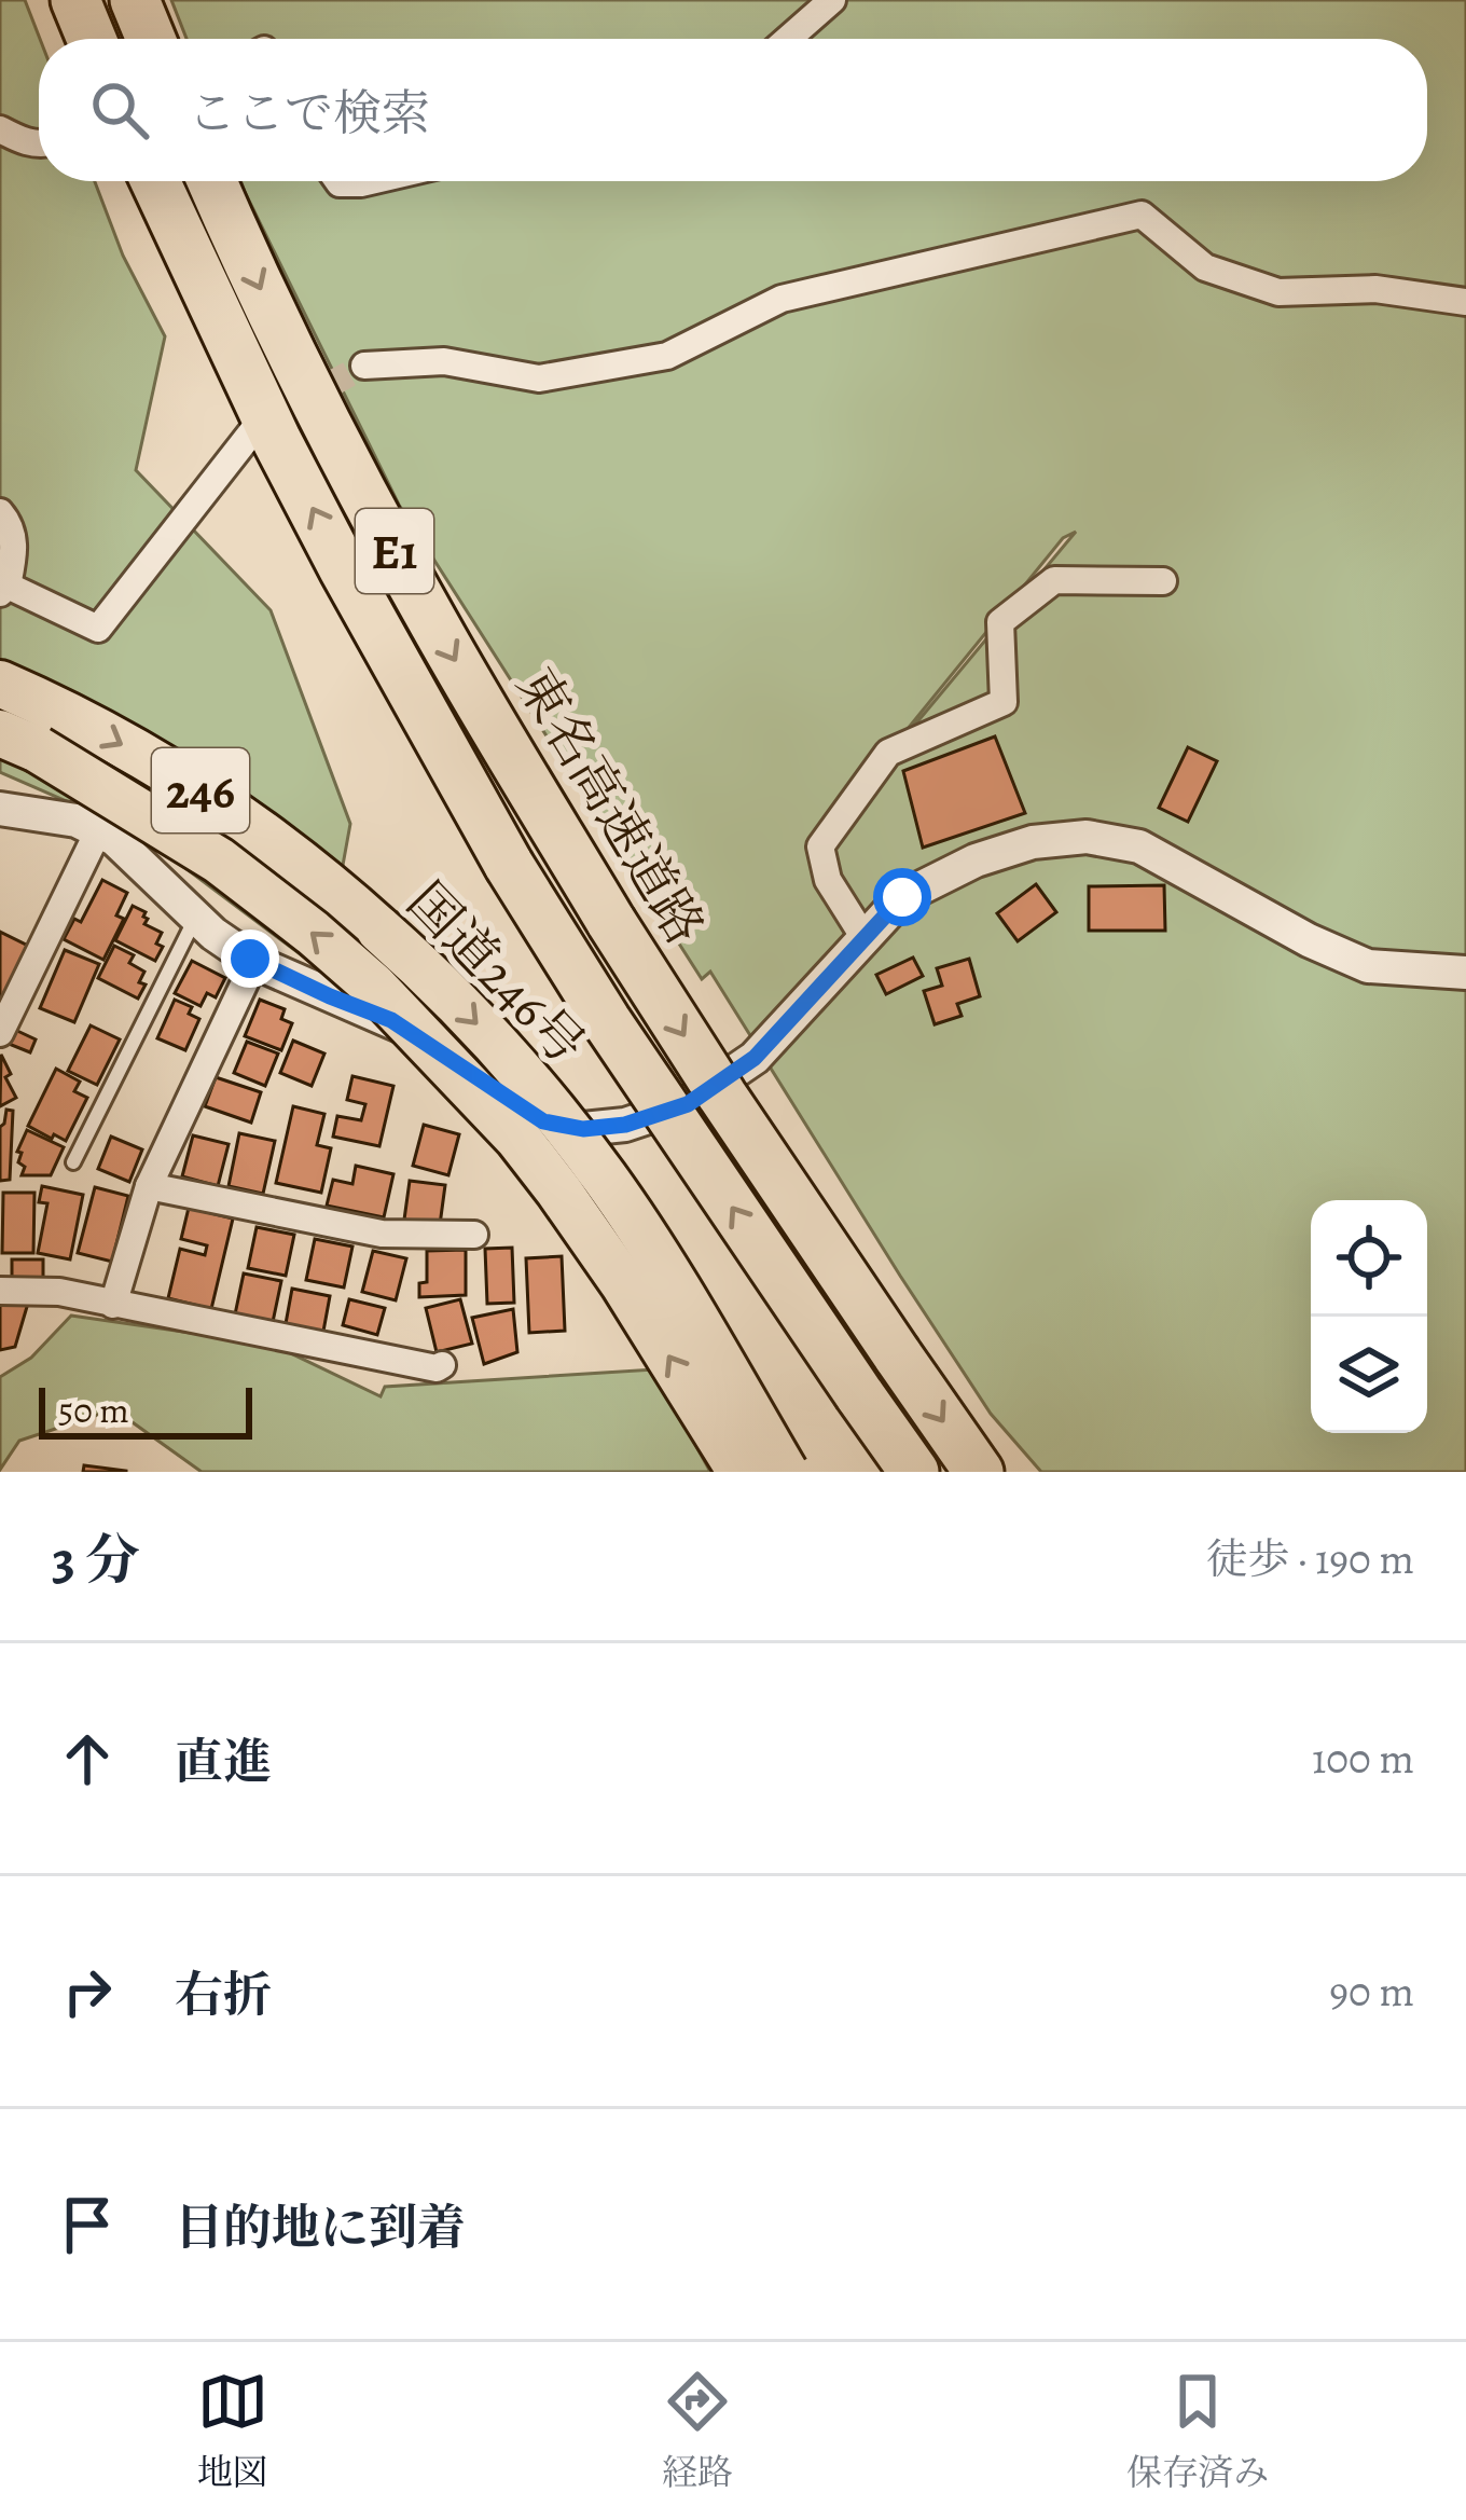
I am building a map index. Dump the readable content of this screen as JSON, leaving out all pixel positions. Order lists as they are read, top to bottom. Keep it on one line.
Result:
{"streets":{"highway":["E1","246","東名高速道路","国道246号"]},"scale_bar":"50 m","page":{"search":"ここで検索","scale":"50 m","heading":["3 分","徒歩 · 190 m"],"list":[["直進","100 m"],["右折","90 m"],"目的地に到着"],"nav":["地図","経路","保存済み"]}}
